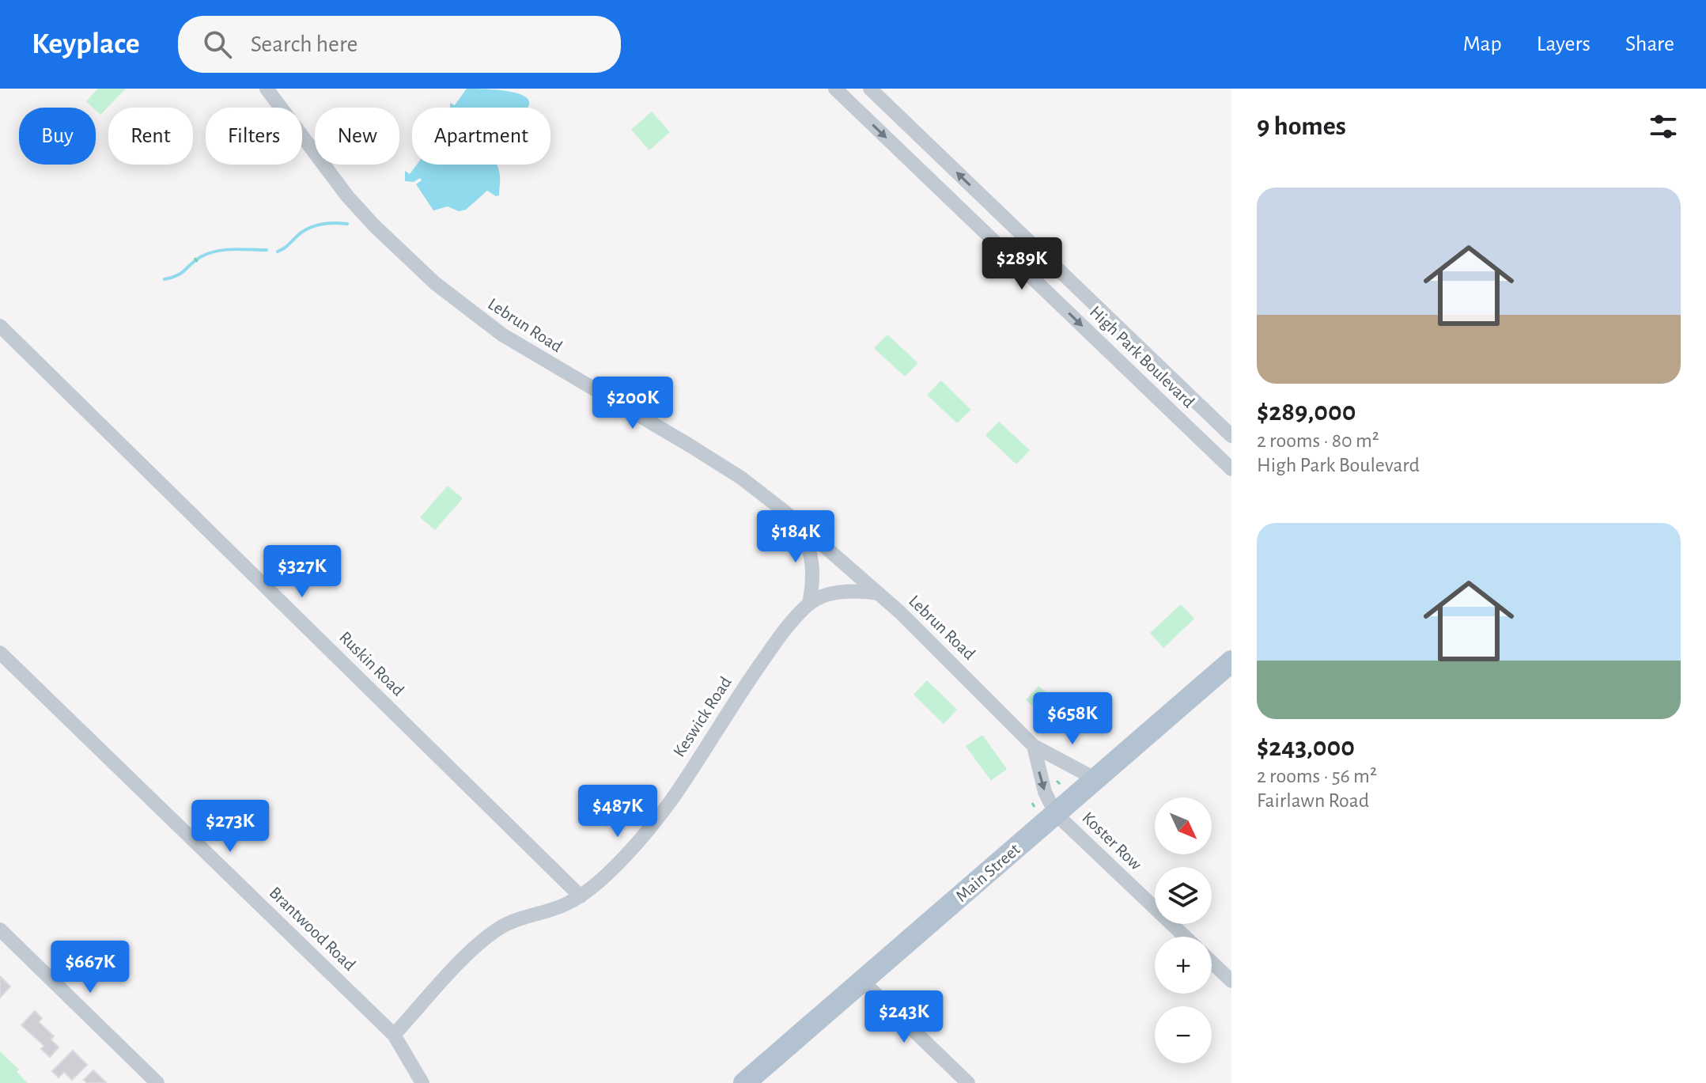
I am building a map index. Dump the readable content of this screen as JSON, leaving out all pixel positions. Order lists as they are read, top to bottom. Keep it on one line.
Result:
{"streets":{"main road":["Main Street"],"street":["Lebrun Road","High Park Boulevard","Ruskin Road","Keswick Road","Koster Row","Brantwood Road"]},"crossings":[["Lebrun Road","Keswick Road"],["Lebrun Road","Main Street"],["Ruskin Road","Keswick Road"],["Keswick Road","Brantwood Road"],["Koster Row","Main Street"]],"north":"bottom right","page":{"header":"Keyplace","search":"Search here","nav":["Map","Layers","Share"],"heading":"9 homes","chip":["Buy","Rent","Filters","New","Apartment"],"list":[{"name":"$289,000","note":"2 rooms · 80 m² · High Park Boulevard"},{"name":"$243,000","note":"2 rooms · 56 m² · Fairlawn Road"}],"price":["$289K","$200K","$184K","$327K","$658K","$487K","$273K","$667K","$243K"],"map_buttons":["+","−"]}}
